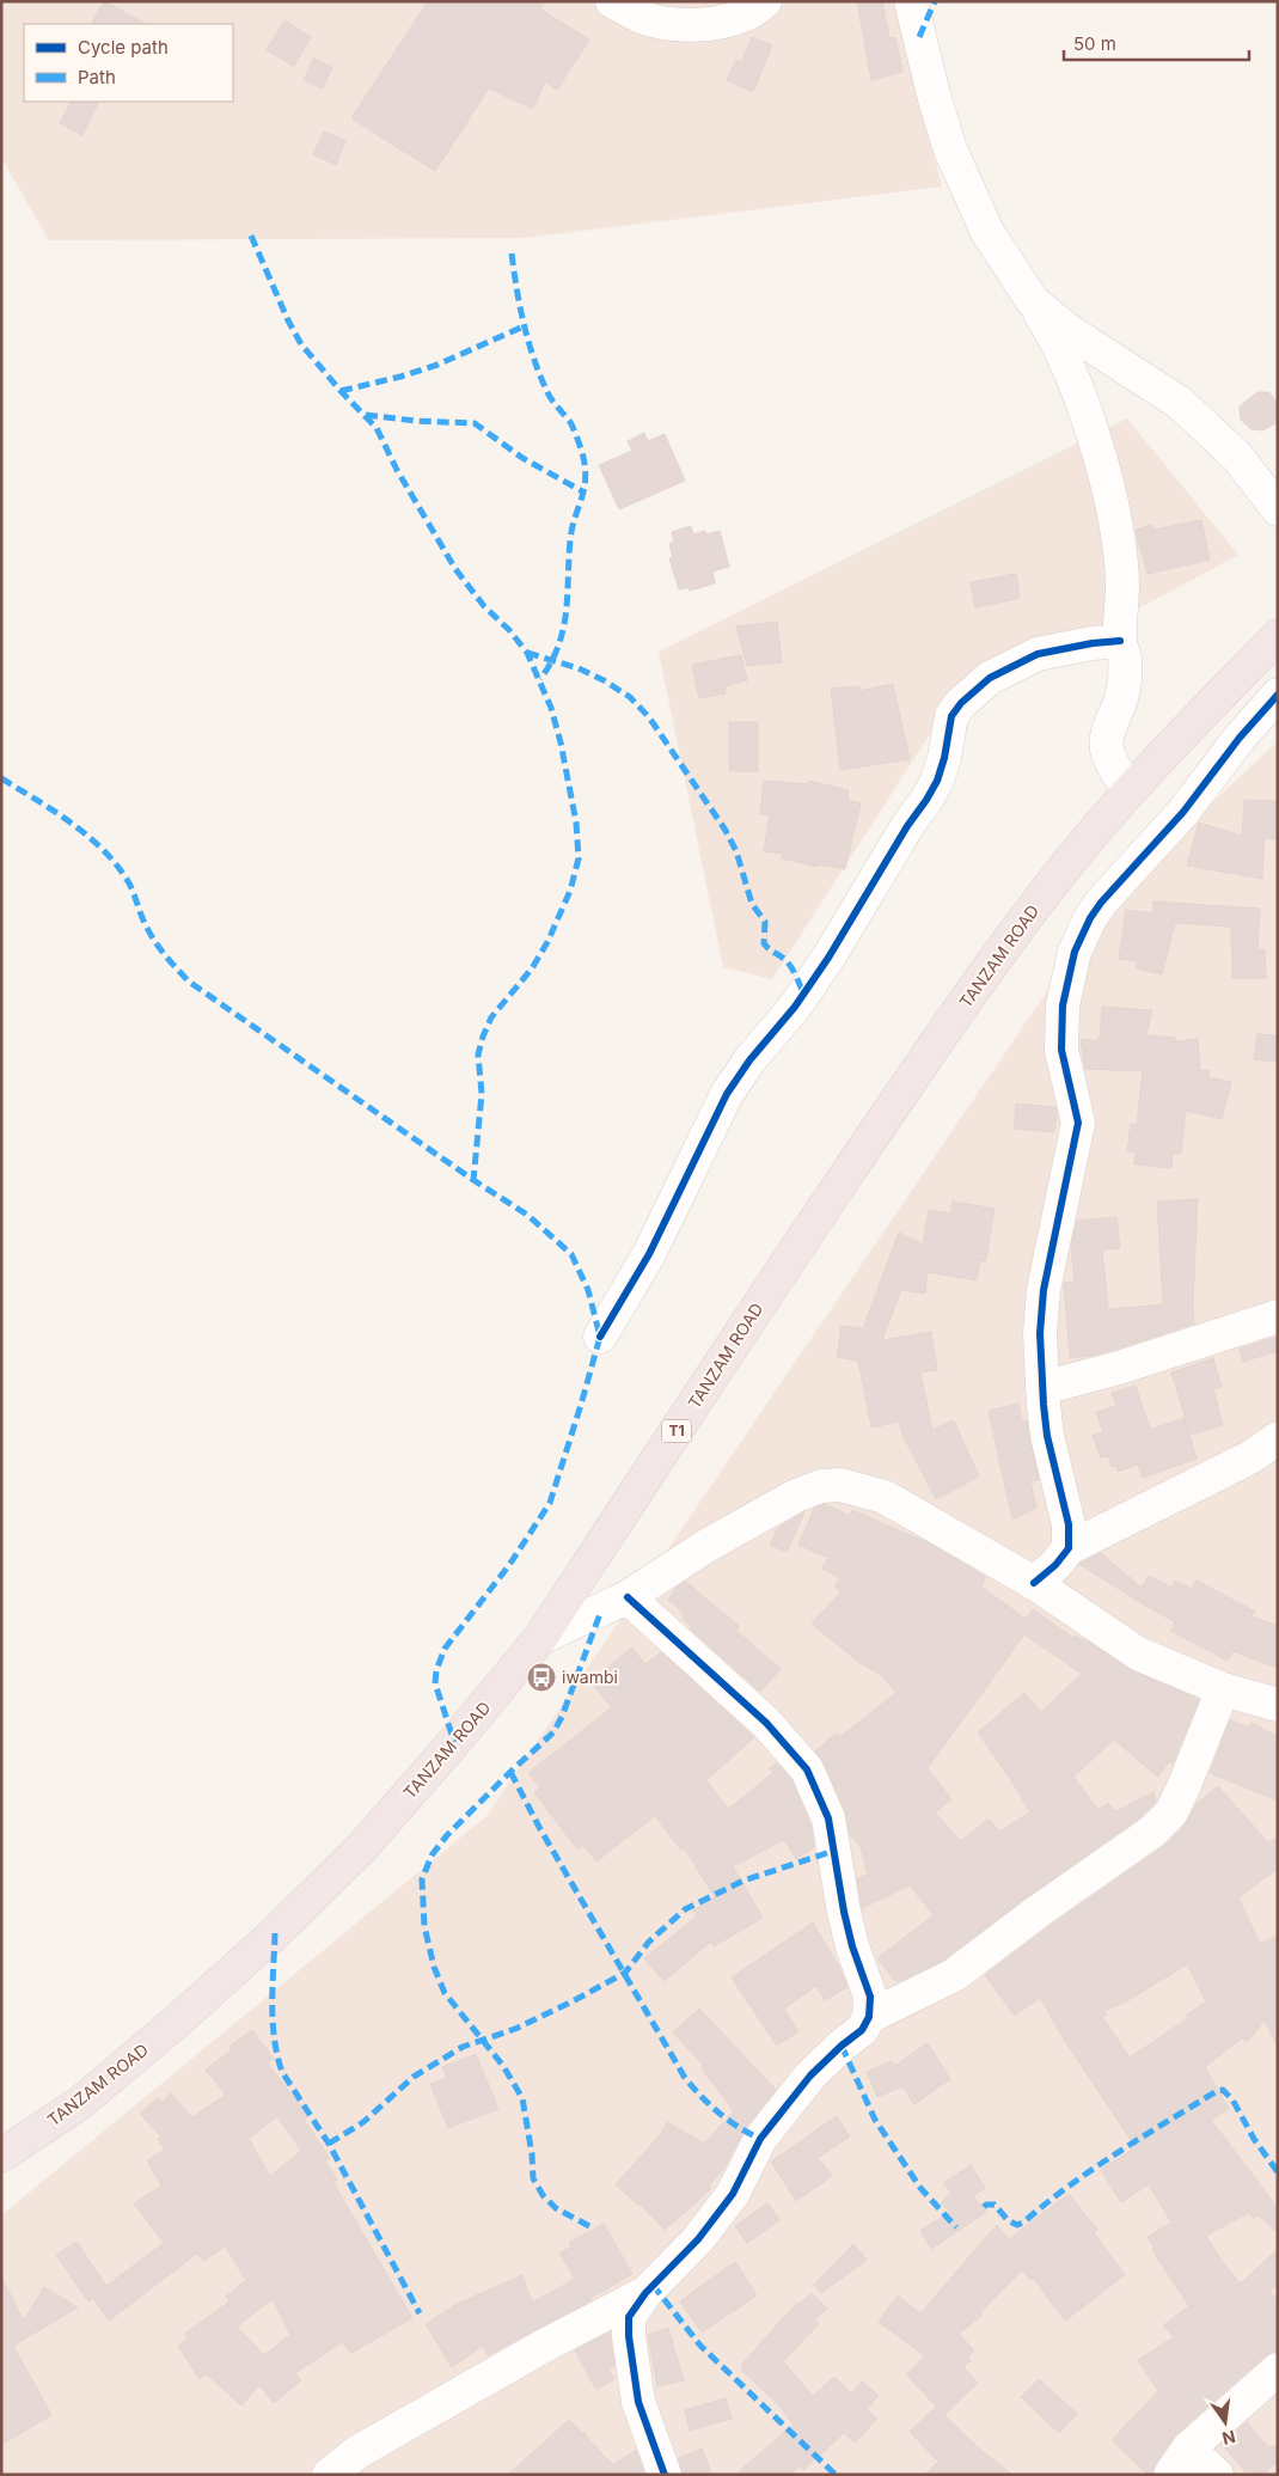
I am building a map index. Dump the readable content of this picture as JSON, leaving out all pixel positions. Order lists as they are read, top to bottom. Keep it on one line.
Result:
{"streets":{"highway":["TANZAM ROAD","T1"]},"places":{"bus stop":["iwambi"]},"legend":["Cycle path","Path"],"scale_bar":"50 m","north":"bottom"}
